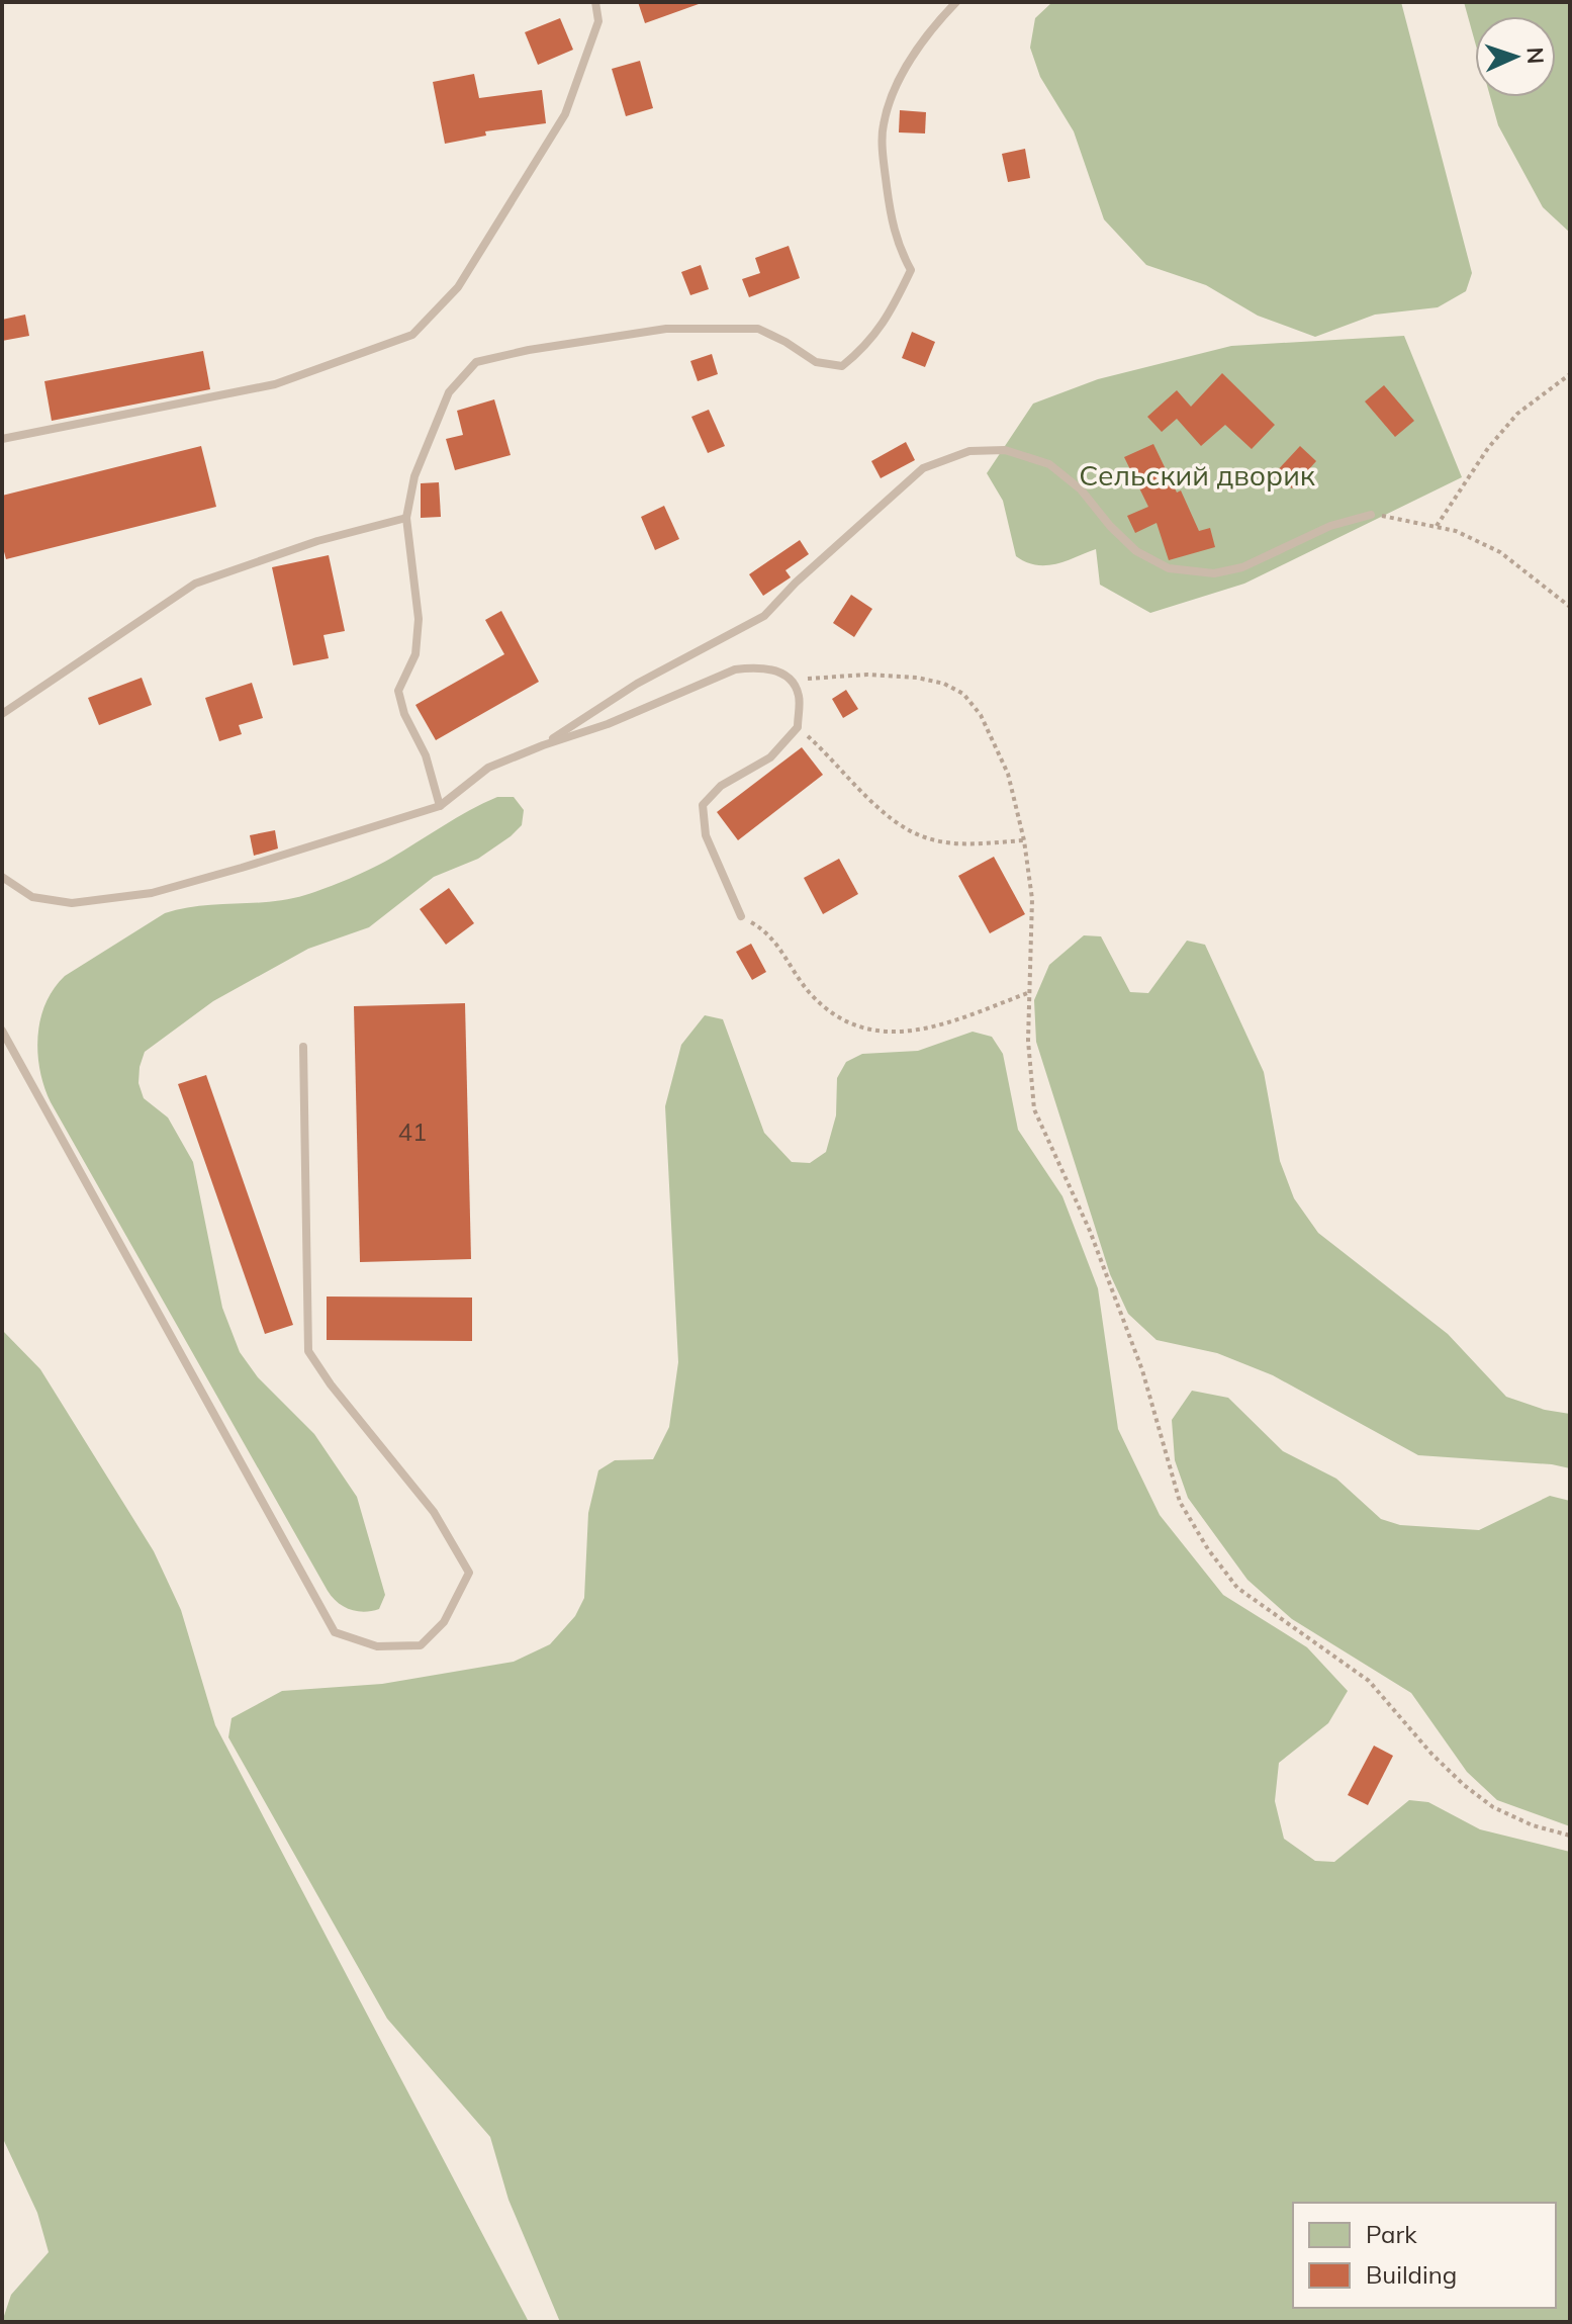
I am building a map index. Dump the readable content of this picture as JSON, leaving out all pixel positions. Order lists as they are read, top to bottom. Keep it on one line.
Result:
{"parks":["Сельский дворик"],"house_numbers":["41"],"legend":["Park","Building"],"north":"right"}
